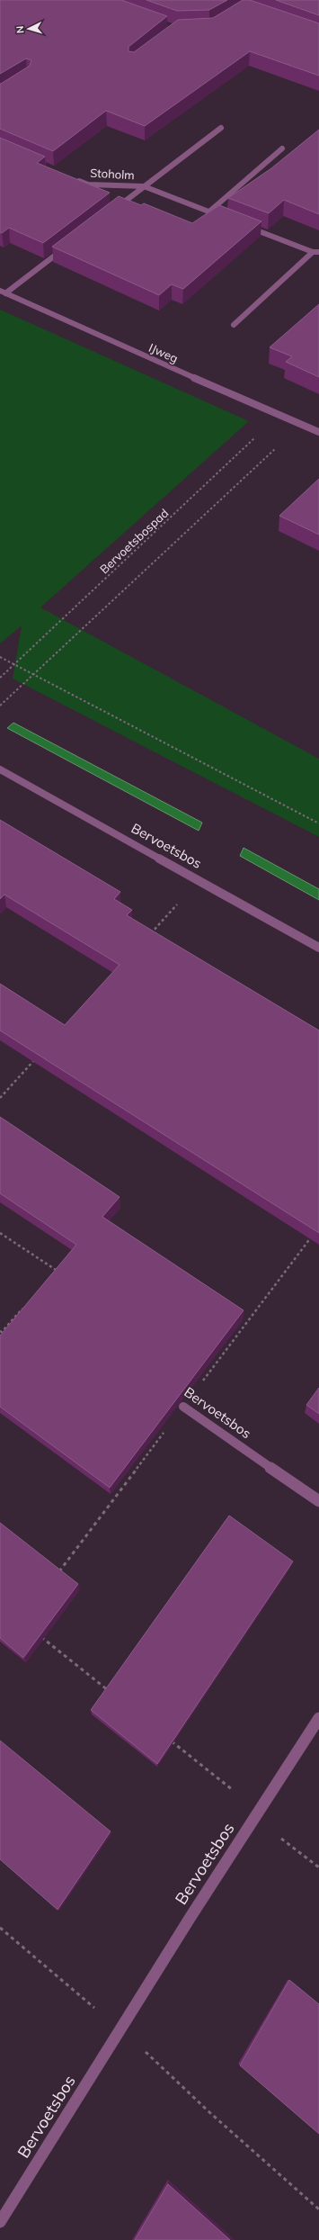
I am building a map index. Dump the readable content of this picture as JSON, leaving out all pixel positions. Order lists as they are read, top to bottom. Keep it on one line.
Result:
{"streets":{"street":["Stoholm","IJweg","Bervoetsbos"],"path":["Bervoetsbospad"]},"crossings":[["IJweg","Bervoetsbospad"]],"north":"left"}
